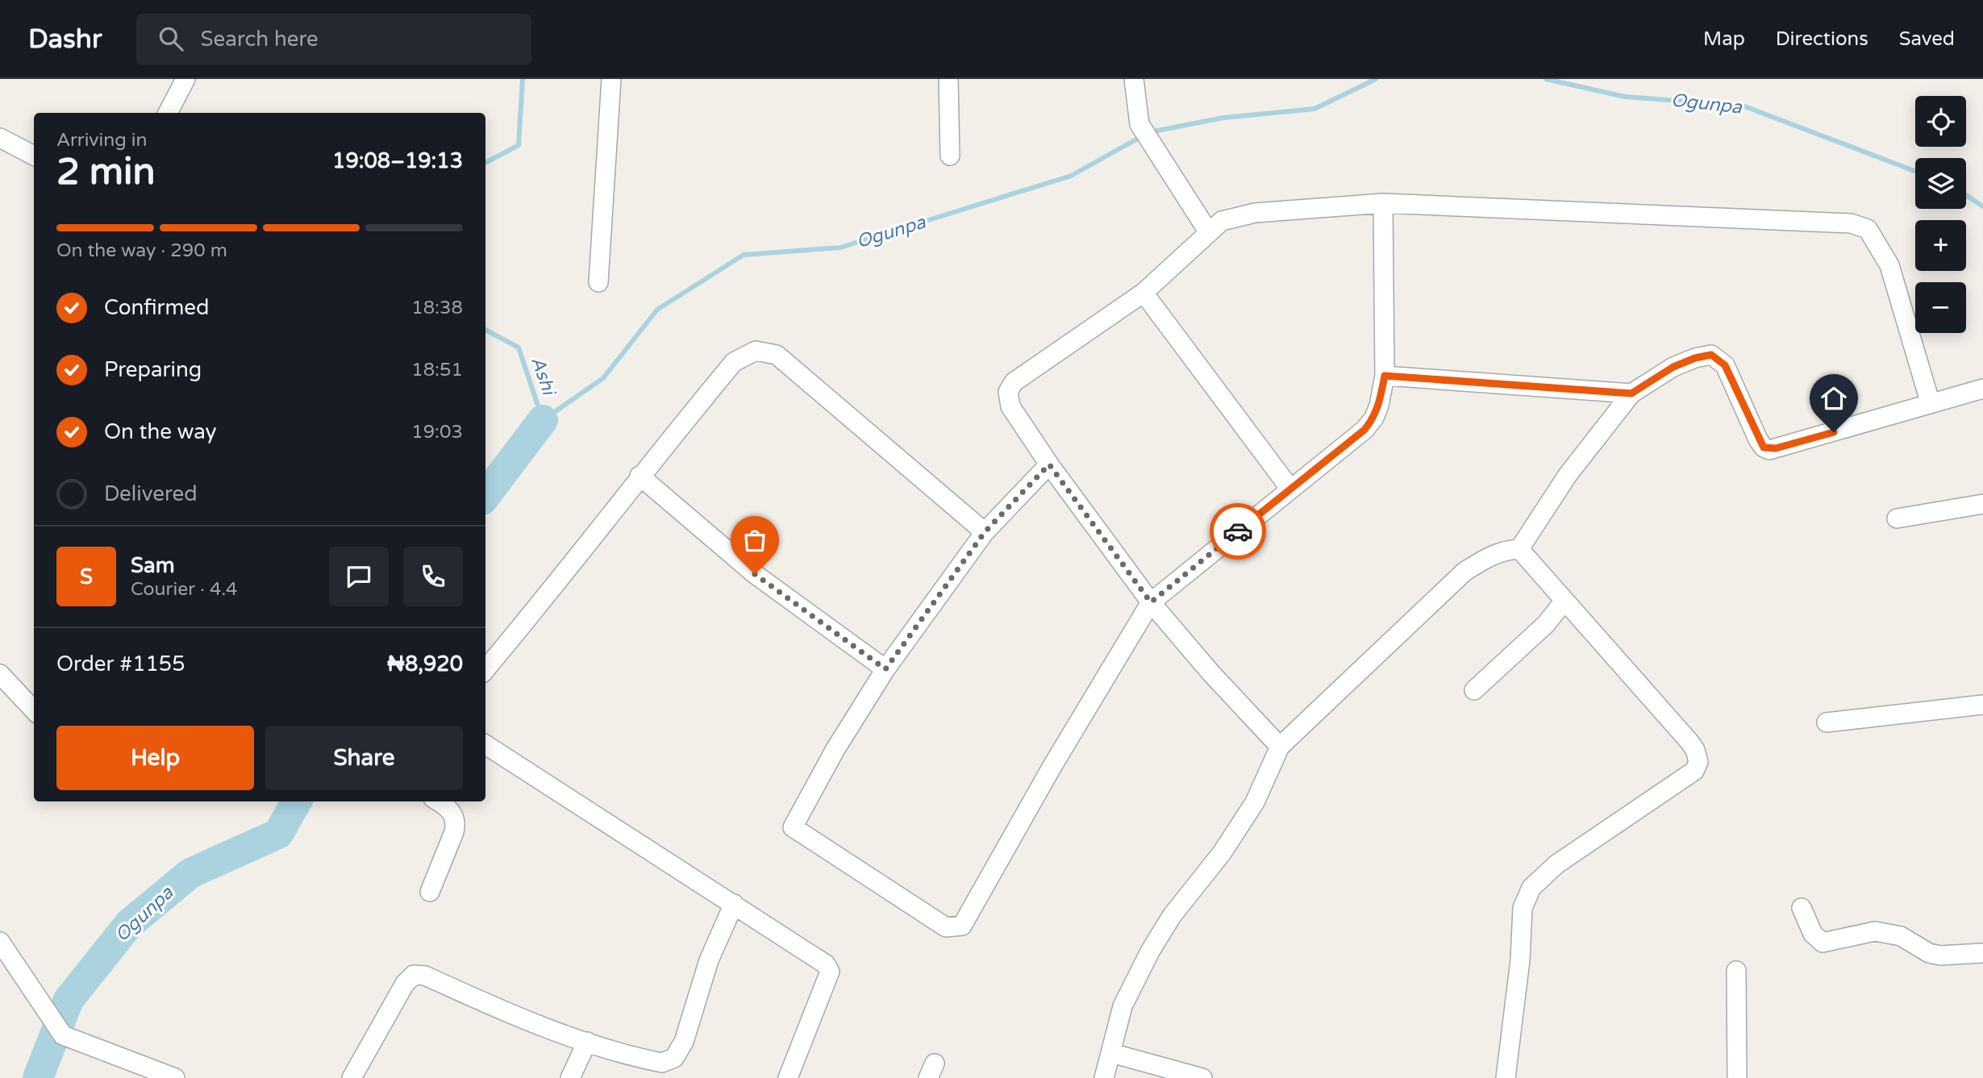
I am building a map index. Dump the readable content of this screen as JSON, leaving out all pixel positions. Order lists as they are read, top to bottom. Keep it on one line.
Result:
{"water":["Ogunpa","Ashi"],"page":{"header":"Dashr","search":"Search here","nav":["Map","Directions","Saved"],"map_buttons":["+","−"],"heading":["2 min","Arriving in","19:08–19:13"],"panel":["Sam","Courier · 4.4","Order #1155","₦8,920"],"bar":"On the way · 290 m","list":[["Confirmed","18:38"],["Preparing","18:51"],["On the way","19:03"],"Delivered"],"round":"S","buttons":["Help","Share"]}}
